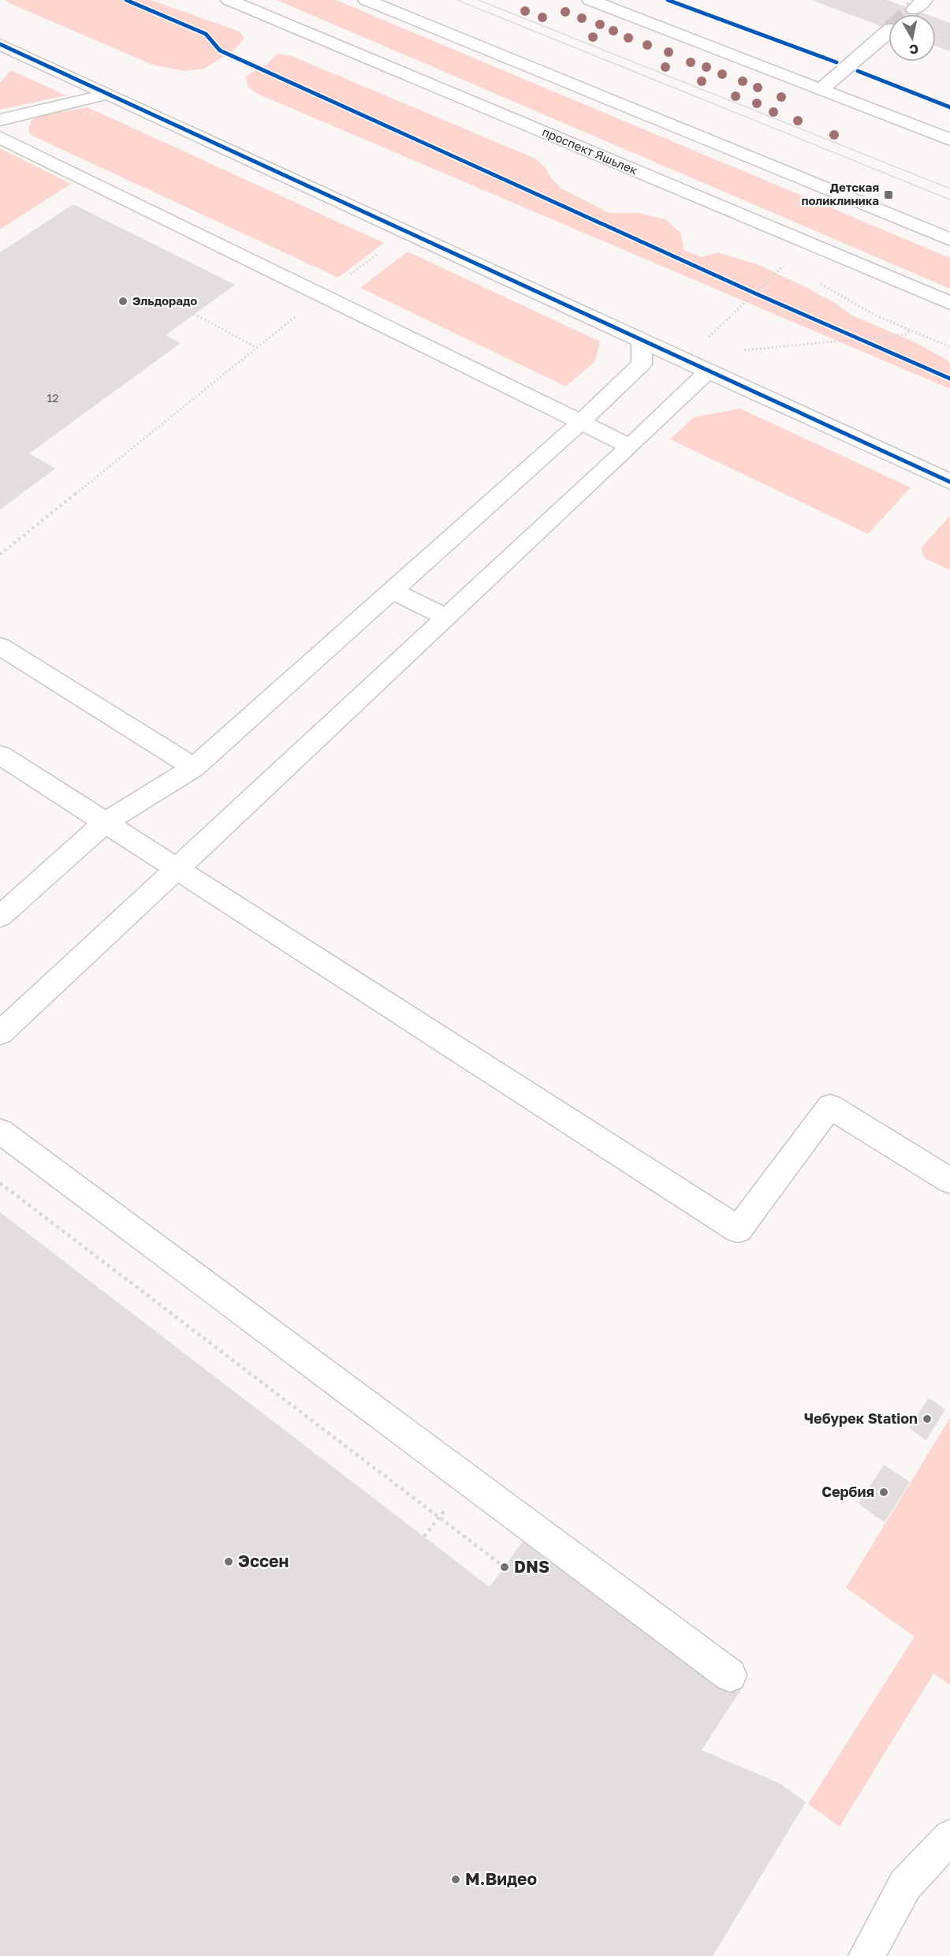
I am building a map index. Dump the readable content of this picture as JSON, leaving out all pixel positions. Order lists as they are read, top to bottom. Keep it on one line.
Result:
{"streets":{"main road":["проспект Яшьлек"]},"places":{"transit":["Детская поликлиника"],"other":["Эльдорадо","Чебурек Station","Сербия","Эссен","DNS","М.Видео"]},"house_numbers":["12"],"north":"bottom"}
